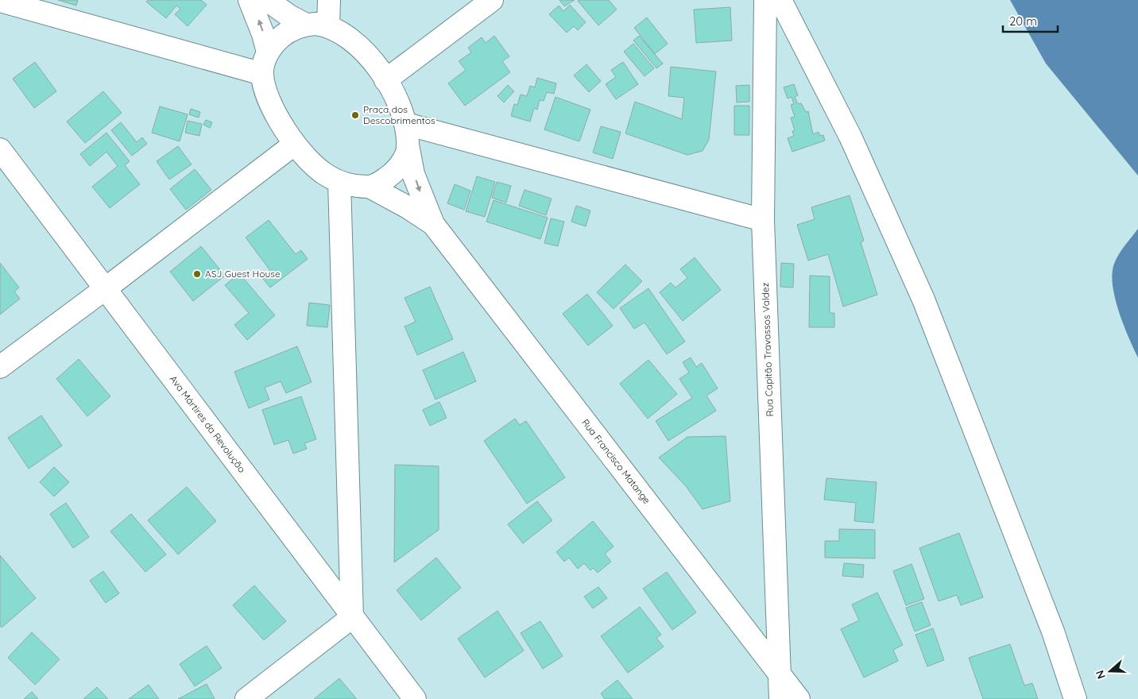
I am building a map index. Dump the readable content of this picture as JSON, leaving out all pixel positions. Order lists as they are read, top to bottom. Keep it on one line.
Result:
{"streets":{"street":["Rua Capitão Travassos Valdez","Ava Mártires da Revolução","Rua Francisco Matange"]},"crossings":[["Rua Capitão Travassos Valdez","Rua Francisco Matange"]],"places":["Praça dos Descobrimentos","ASJ Guest House"],"scale_bar":"20 m","north":"left"}
